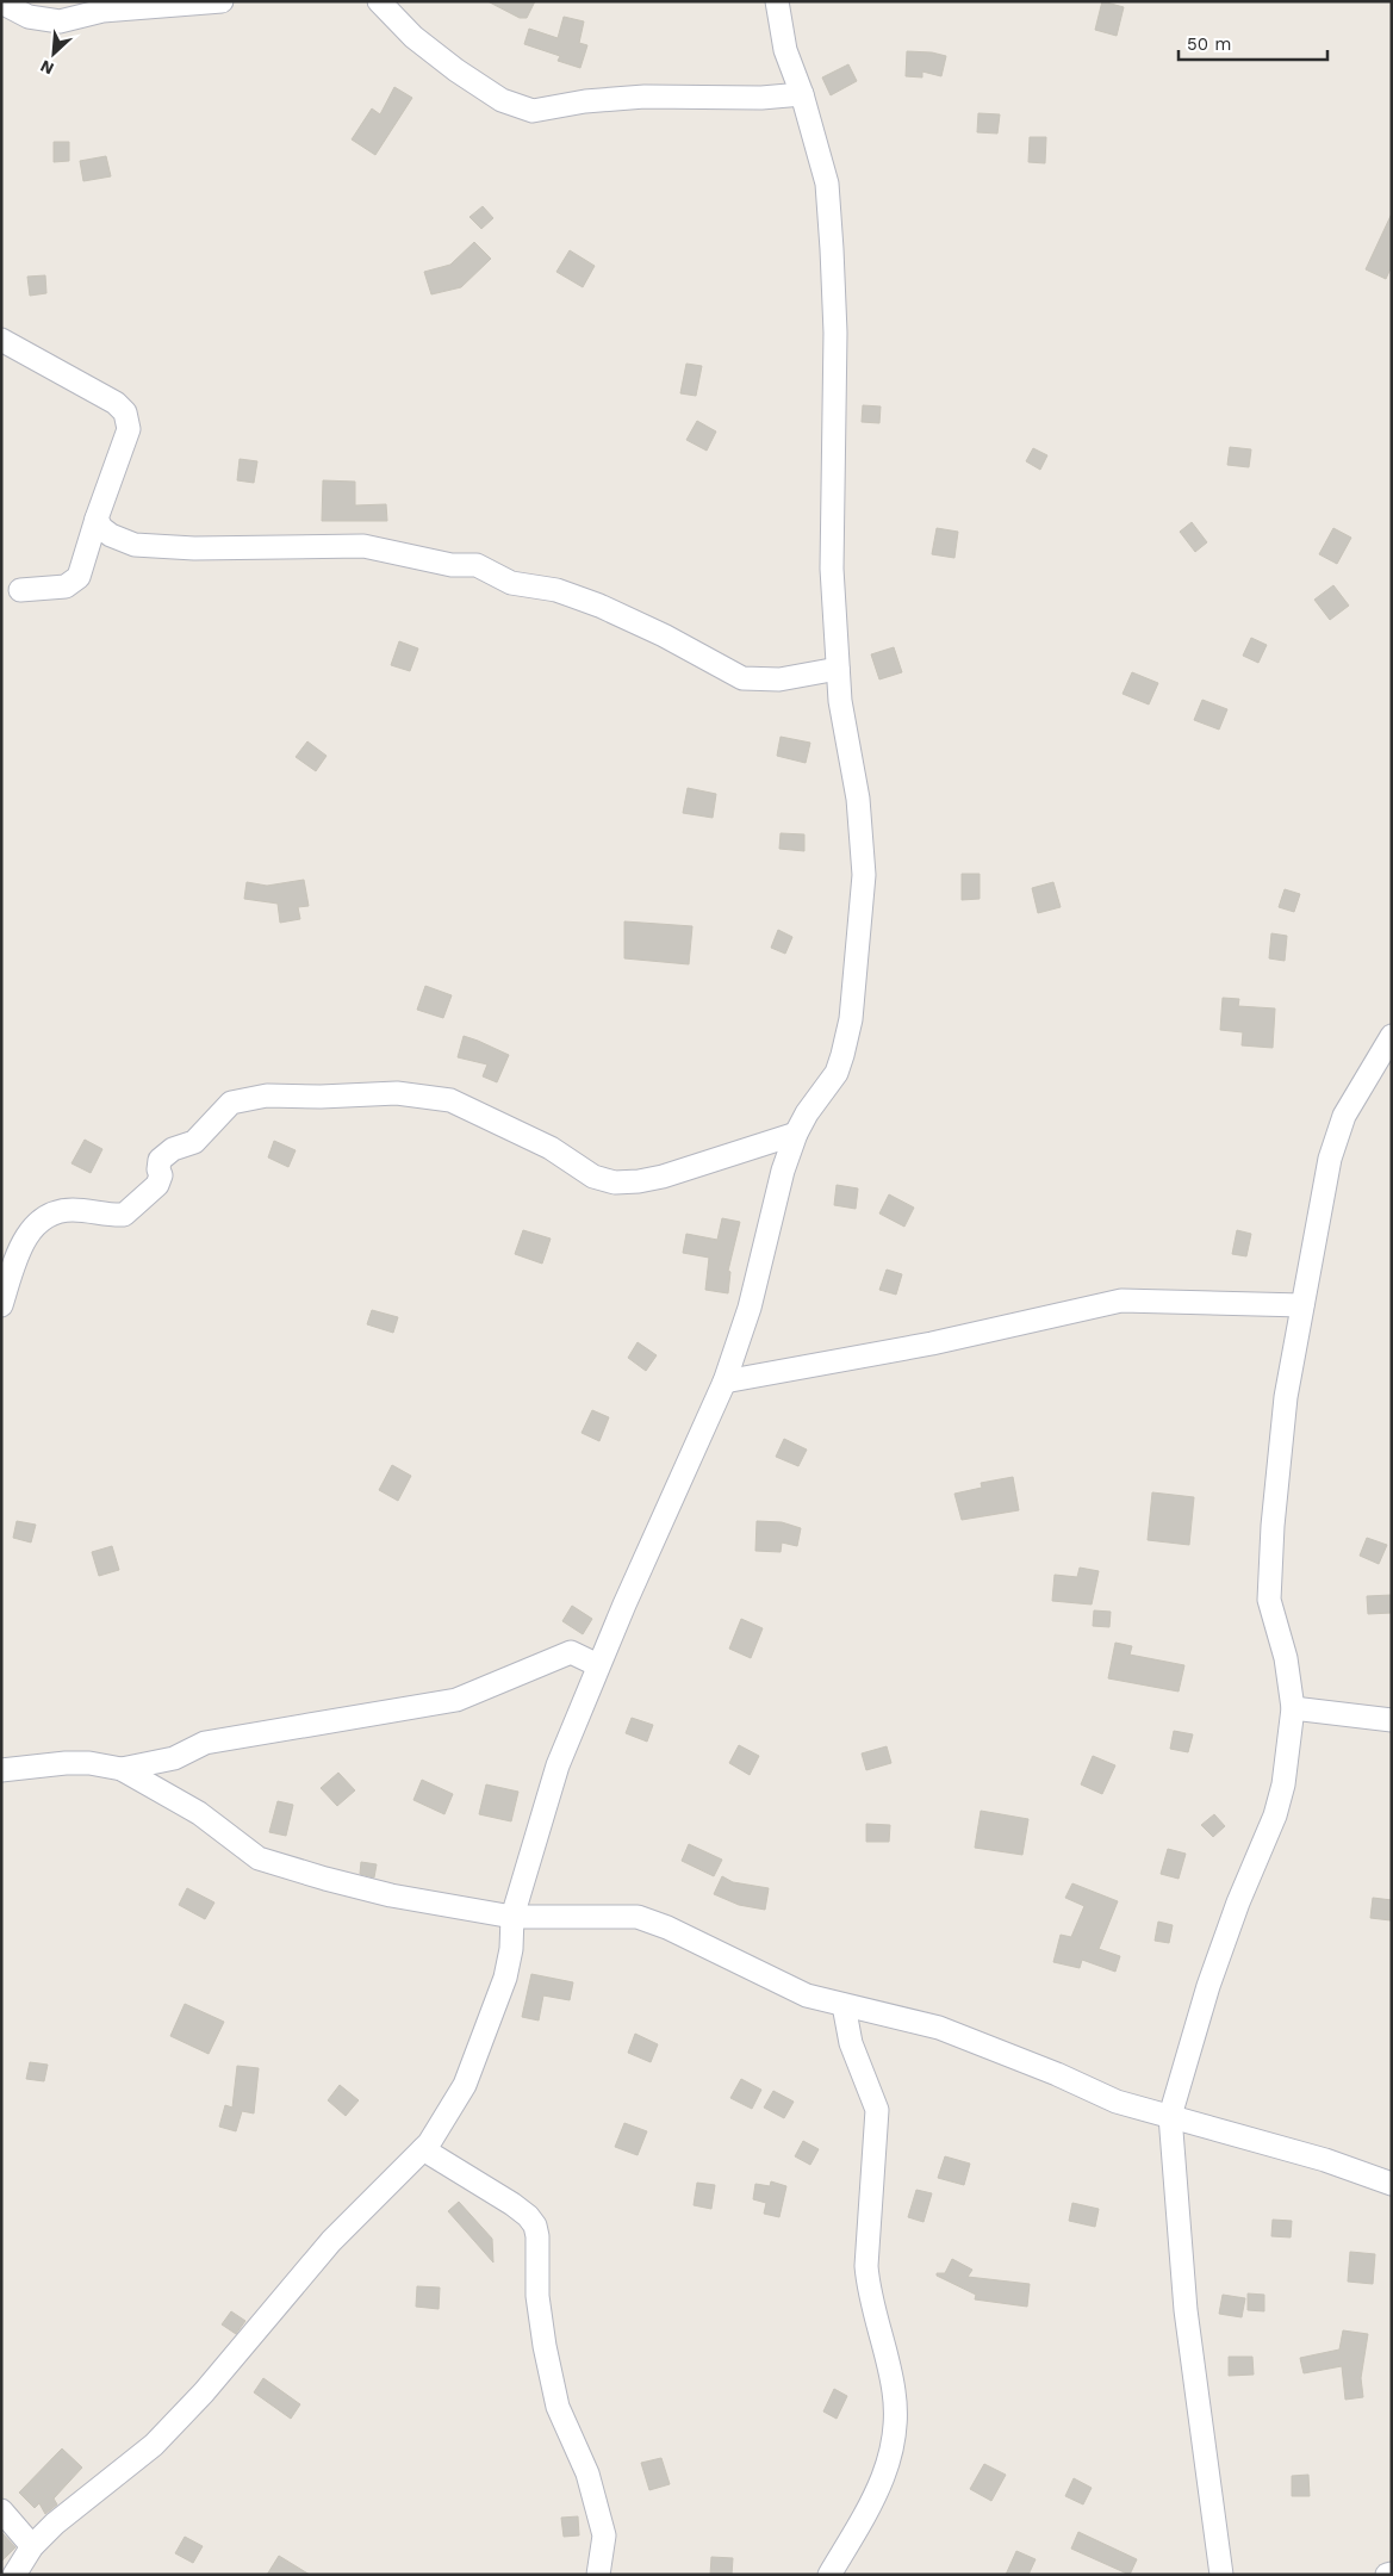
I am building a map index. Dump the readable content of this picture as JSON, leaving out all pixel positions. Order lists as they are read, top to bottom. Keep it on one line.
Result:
{"scale_bar":"50 m","north":"bottom left"}
